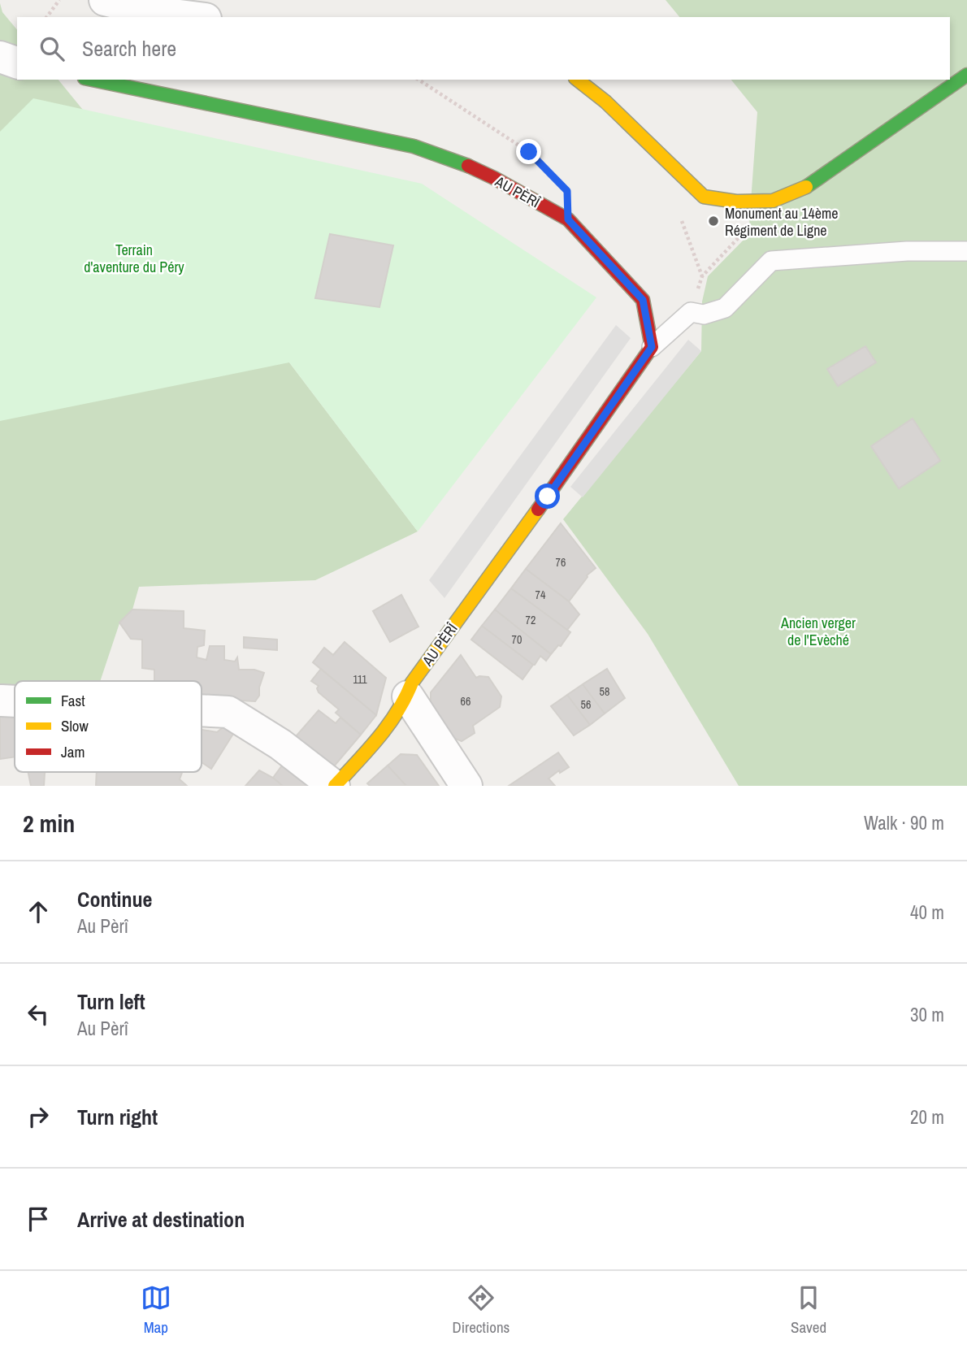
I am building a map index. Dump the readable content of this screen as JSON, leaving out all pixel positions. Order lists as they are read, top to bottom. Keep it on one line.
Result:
{"streets":{"street":["AU PÈRÎ"]},"parks":["Terrain d'aventure du Péry","Ancien verger de l'Evèché"],"places":["Monument au 14ème Régiment de Ligne"],"house_numbers":["76","74","72","70","111","58","66","56"],"legend":["Fast","Slow","Jam"],"page":{"search":"Search here","heading":["2 min","Walk · 90 m"],"list":[["Continue","Au Pèrî","40 m"],["Turn left","Au Pèrî","30 m"],["Turn right","20 m"],"Arrive at destination"],"nav":["Map","Directions","Saved"]}}
